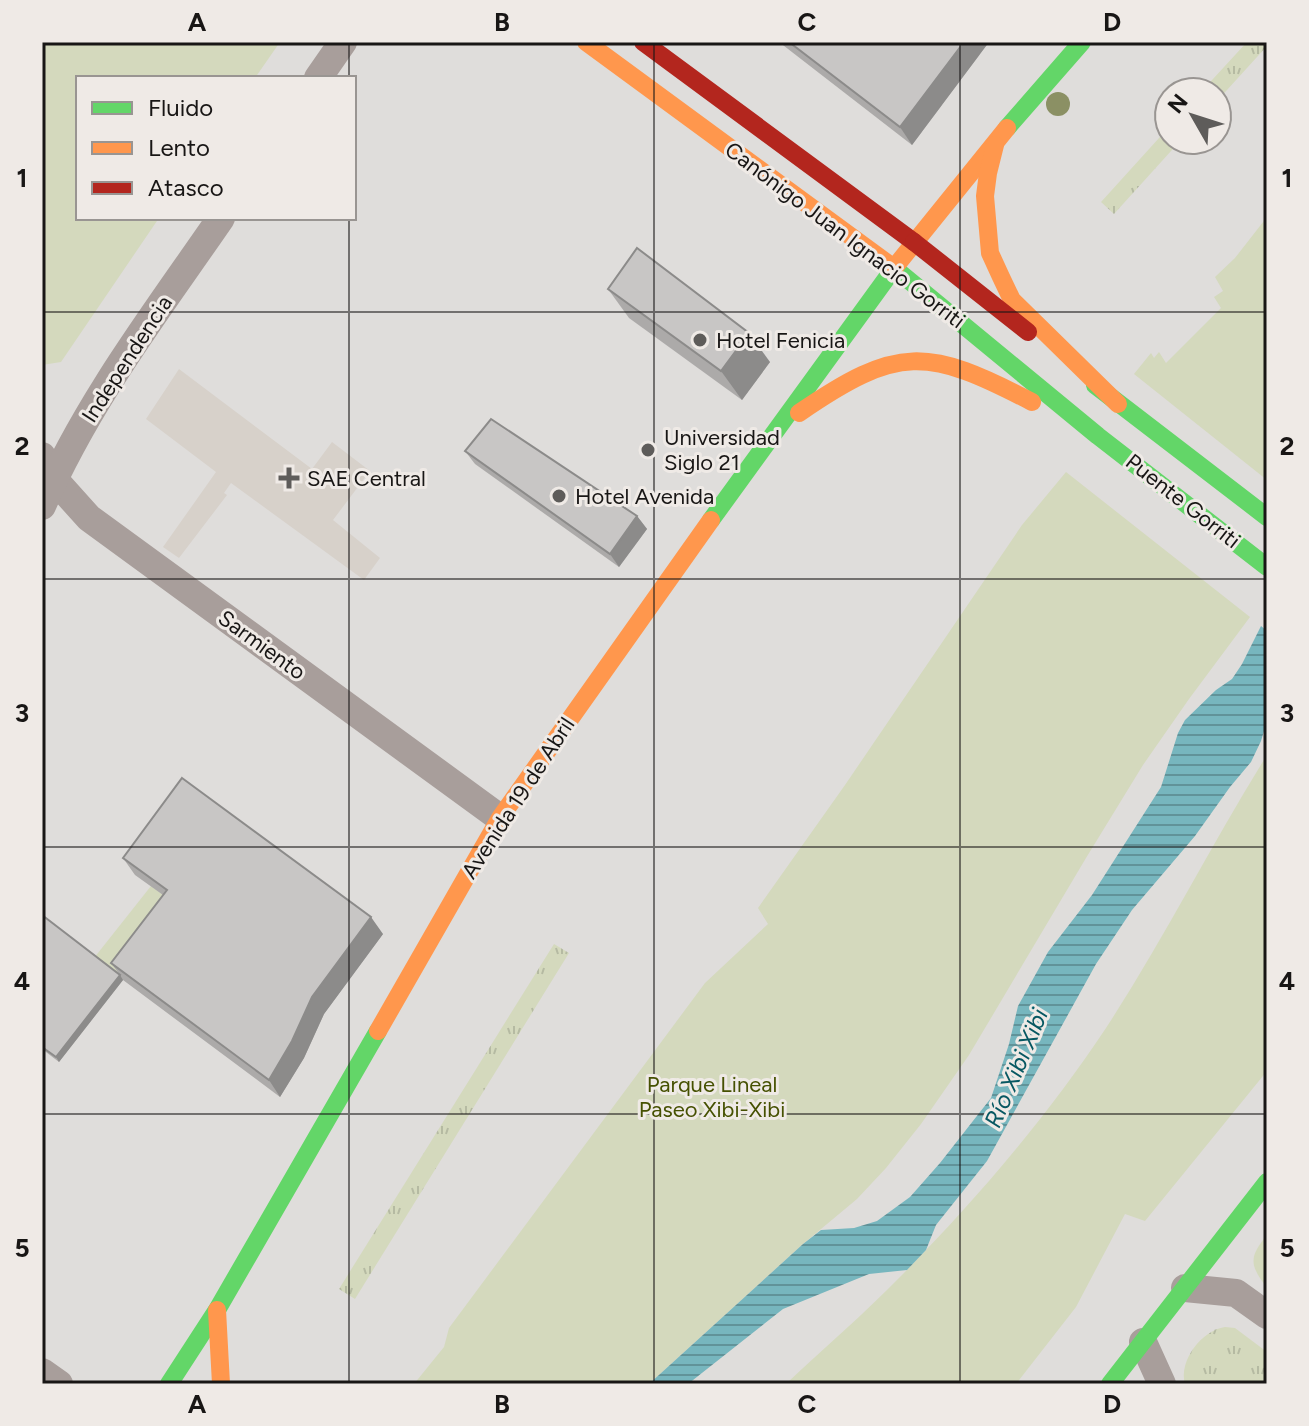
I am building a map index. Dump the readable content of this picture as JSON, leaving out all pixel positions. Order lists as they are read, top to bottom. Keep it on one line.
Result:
{"streets":{"main road":["Canónigo Juan Ignacio Gorriti","Puente Gorriti","Avenida 19 de Abril"],"street":["Independencia","Sarmiento"]},"crossings":[["Canónigo Juan Ignacio Gorriti","Puente Gorriti"],["Canónigo Juan Ignacio Gorriti","Avenida 19 de Abril"],["Independencia","Sarmiento"],["Sarmiento","Avenida 19 de Abril"]],"water":["Río Xibi Xibi"],"parks":["Parque Lineal Paseo Xibi-Xibi"],"places":{"other":["Hotel Fenicia","Universidad Siglo 21","Hotel Avenida"],"health":["SAE Central"]},"legend":["Fluido","Lento","Atasco"],"north":"top left","grid":{"columns":["A","B","C","D"],"rows":["1","2","3","4","5"]}}
